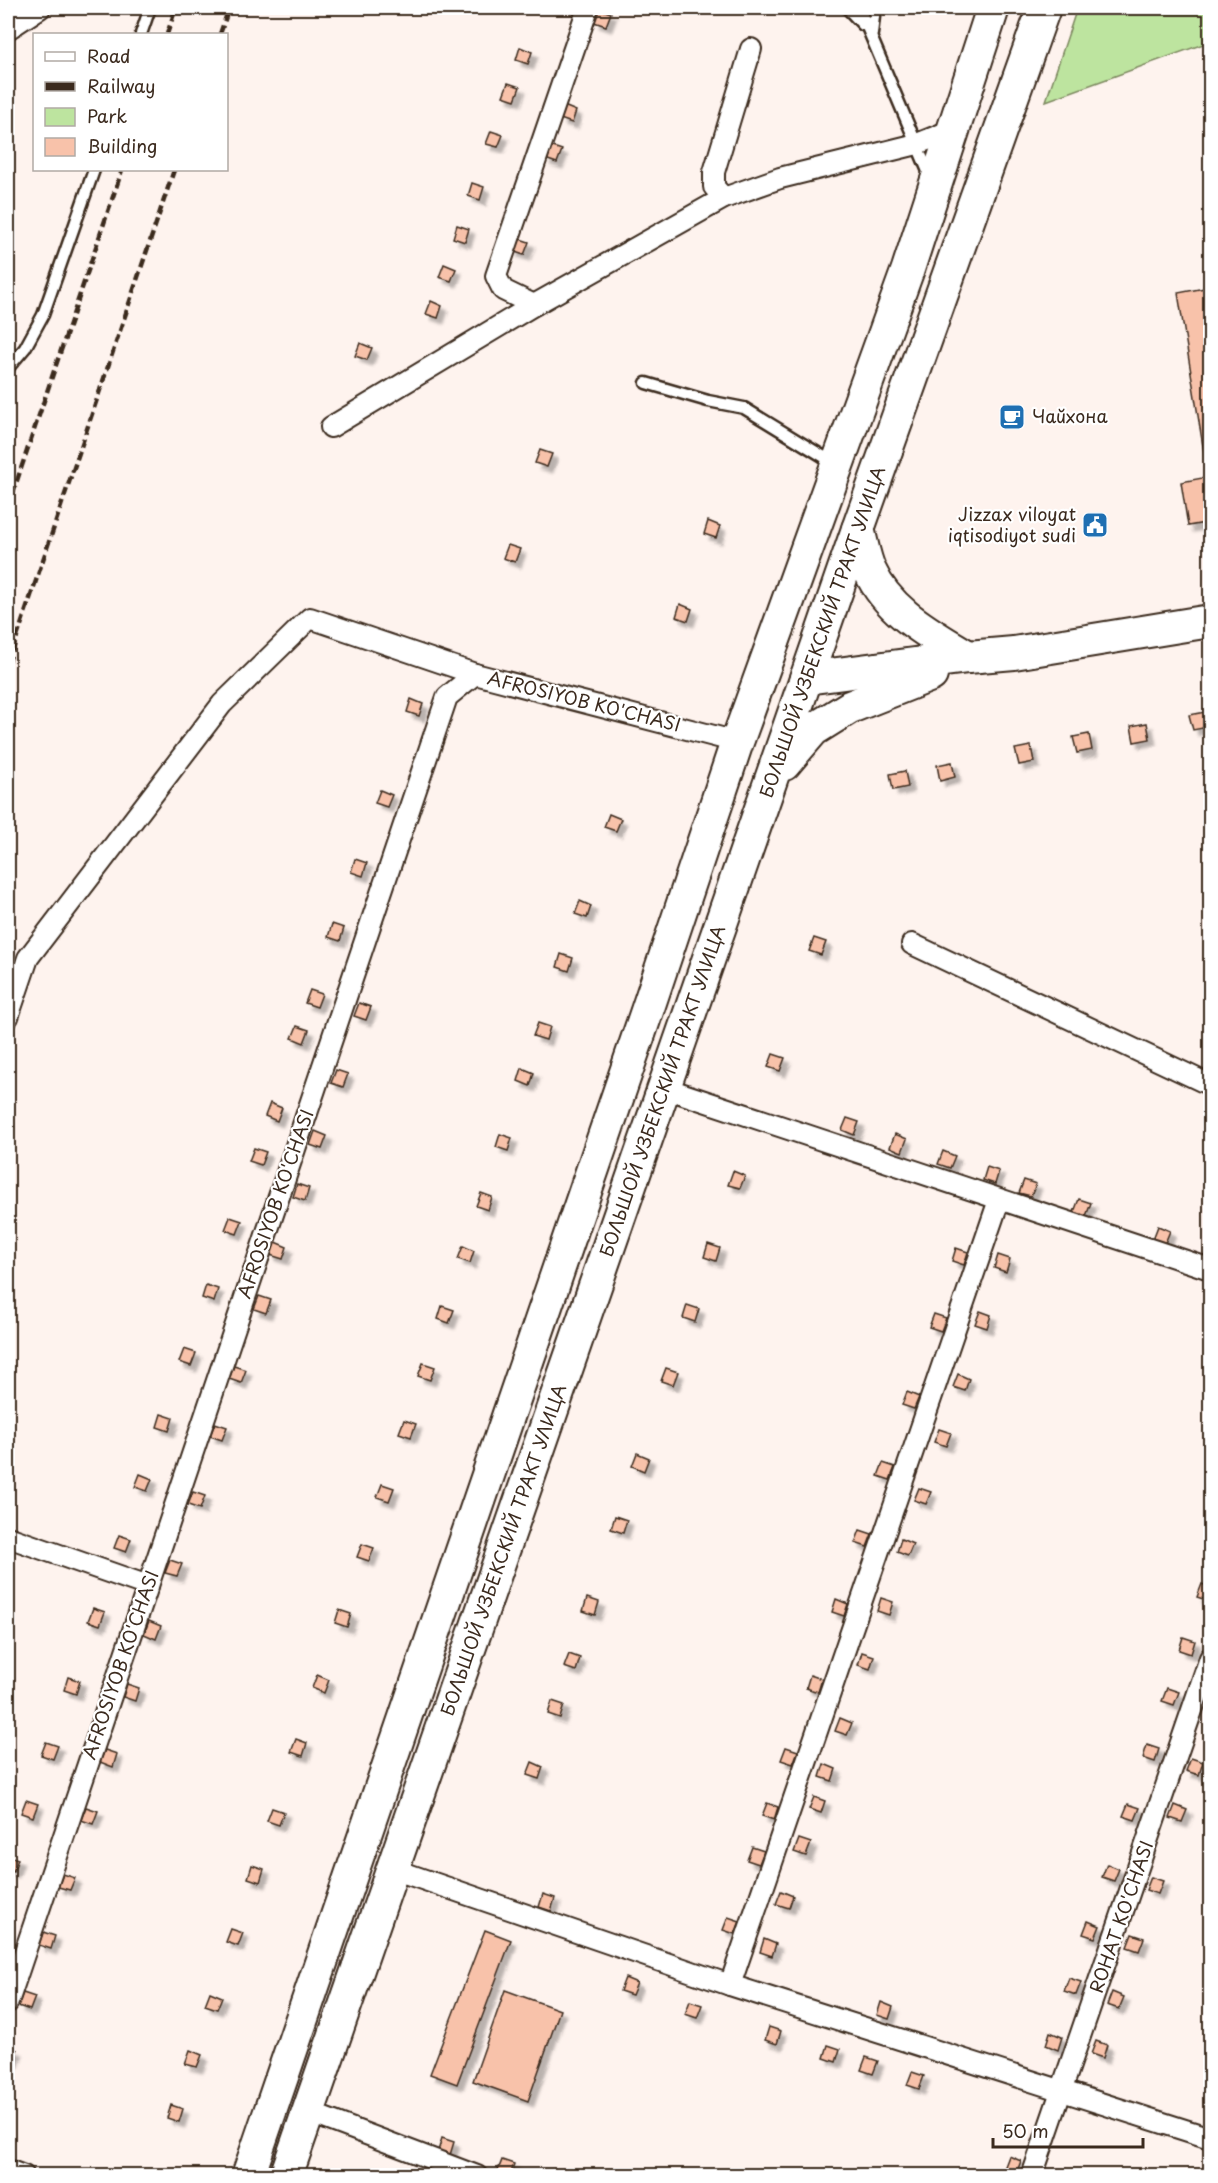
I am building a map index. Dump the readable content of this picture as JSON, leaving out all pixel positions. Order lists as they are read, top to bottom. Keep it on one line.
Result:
{"streets":{"main road":["БОЛЬШОЙ УЗБЕКСКИЙ ТРАКТ УЛИЦА"],"street":["AFROSIYOB KO'CHASI","ROHAT KO'CHASI"]},"places":{"cafe":["Чайхона"],"public building":["Jizzax viloyat iqtisodiyot sudi"]},"legend":["Road","Railway","Park","Building"],"scale_bar":"50 m"}
